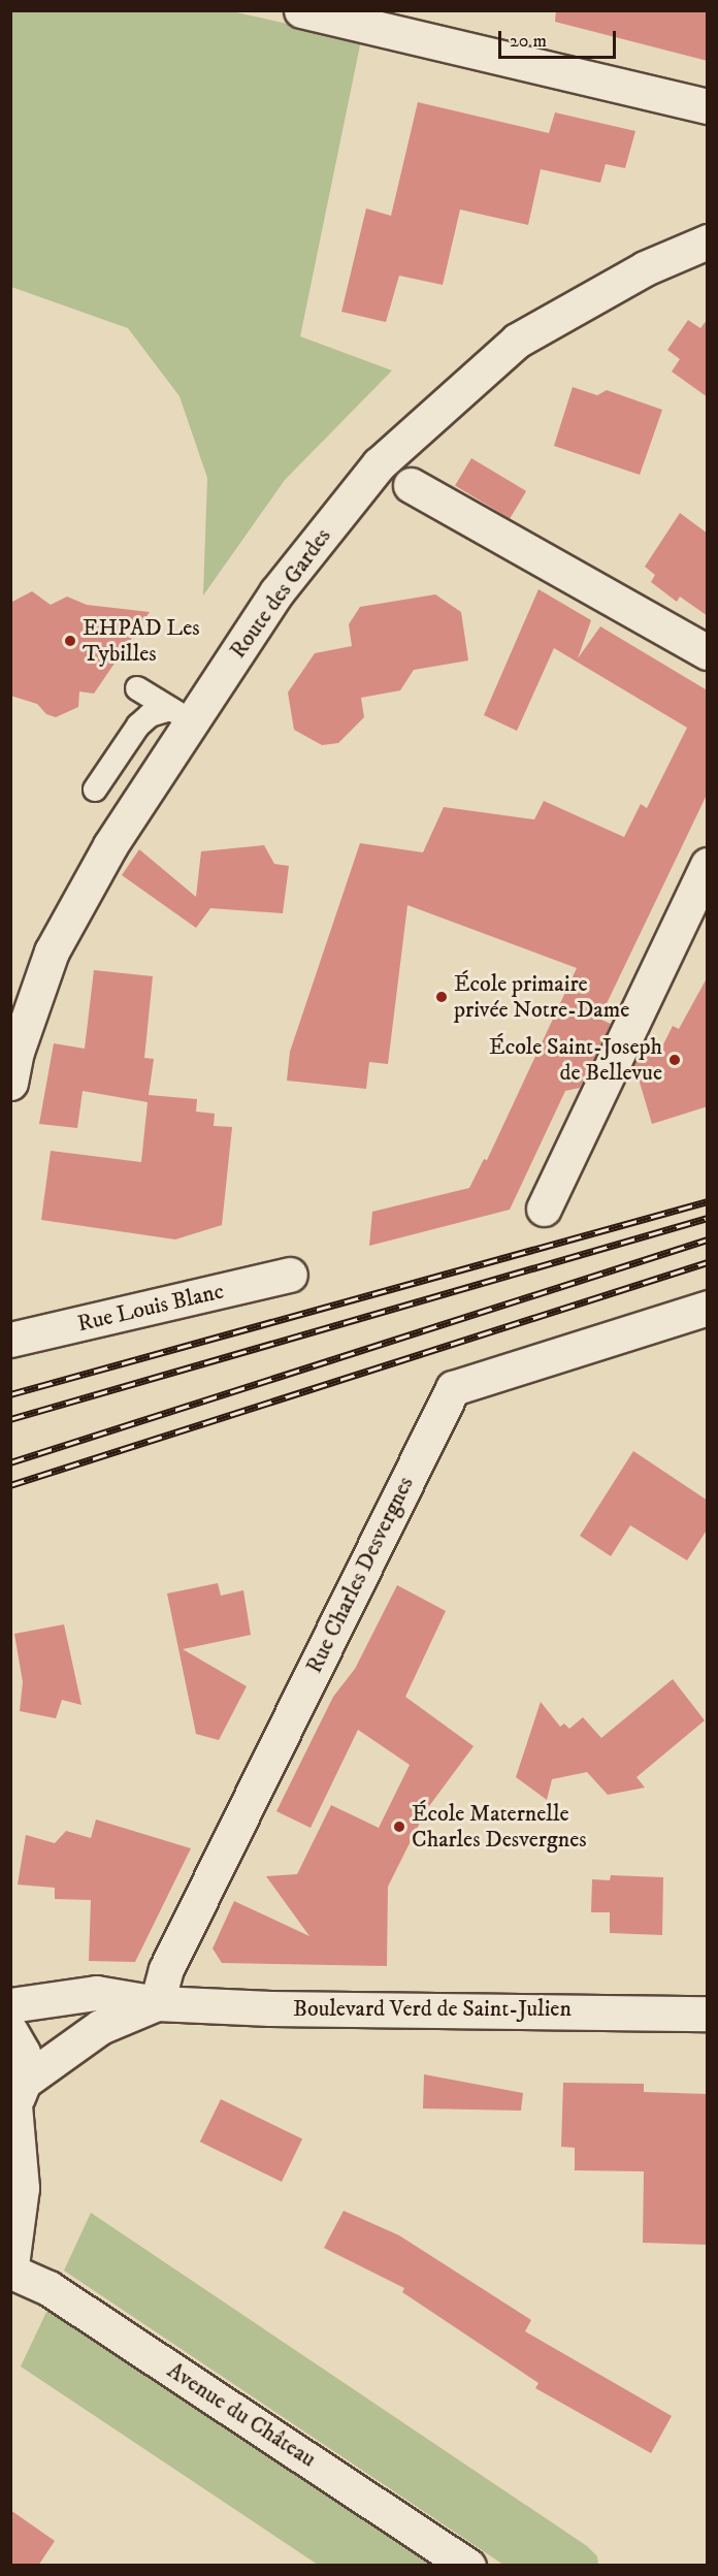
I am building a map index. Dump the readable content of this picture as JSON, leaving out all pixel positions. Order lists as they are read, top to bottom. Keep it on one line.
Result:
{"streets":{"street":["Route des Gardes","Rue Louis Blanc","Rue Charles Desvergnes","Boulevard Verd de Saint-Julien","Avenue du Château"]},"crossings":[["Rue Charles Desvergnes","Boulevard Verd de Saint-Julien"]],"places":["EHPAD Les Tybilles","École primaire privée Notre-Dame","École Saint-Joseph de Bellevue","École Maternelle Charles Desvergnes"],"scale_bar":"20 m"}
